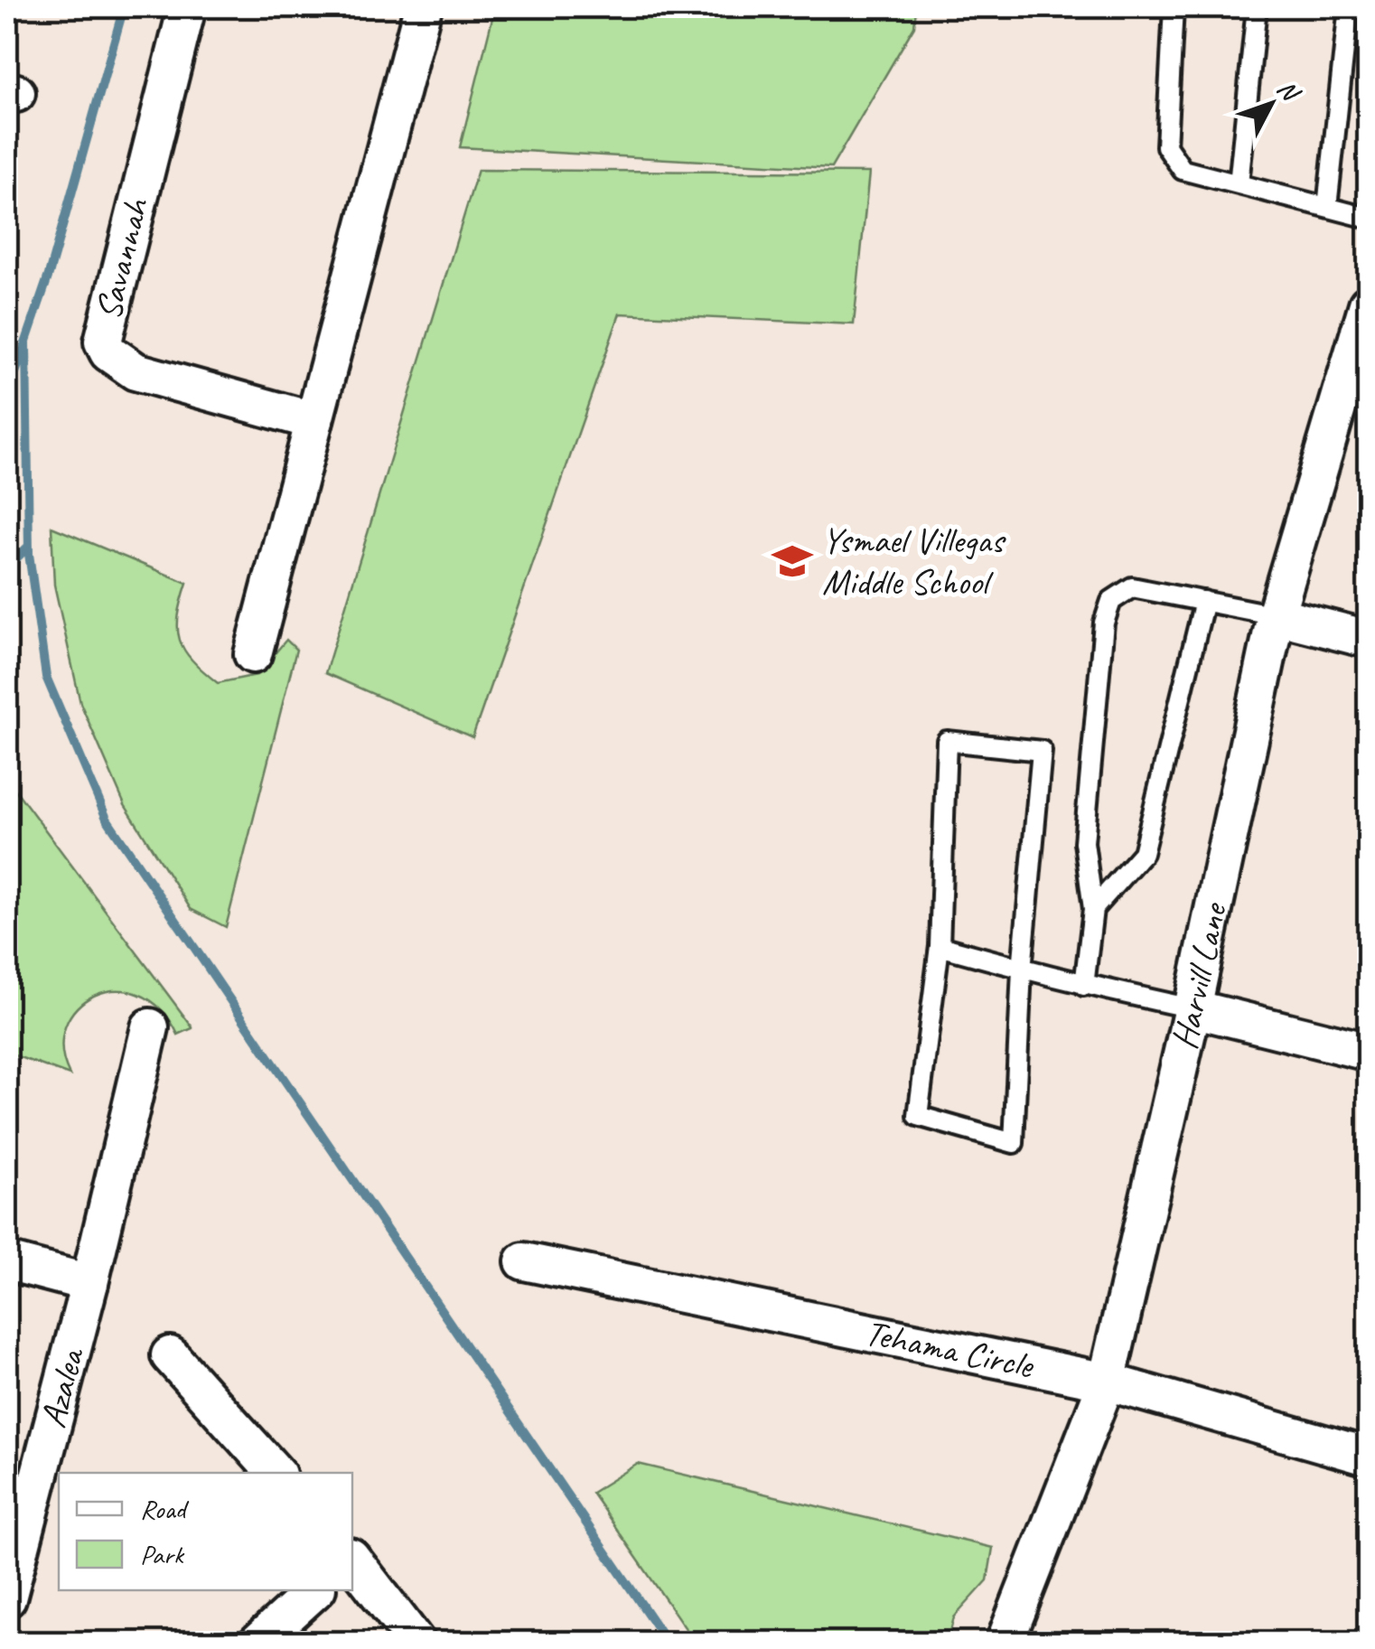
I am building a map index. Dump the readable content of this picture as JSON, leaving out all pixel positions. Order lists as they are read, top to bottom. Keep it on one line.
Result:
{"streets":{"street":["Savannah","Harvill Lane","Tehama Circle","Azalea"]},"crossings":[["Harvill Lane","Tehama Circle"]],"places":{"school or university":["Ysmael Villegas Middle School"]},"legend":["Road","Park"],"north":"top right"}
